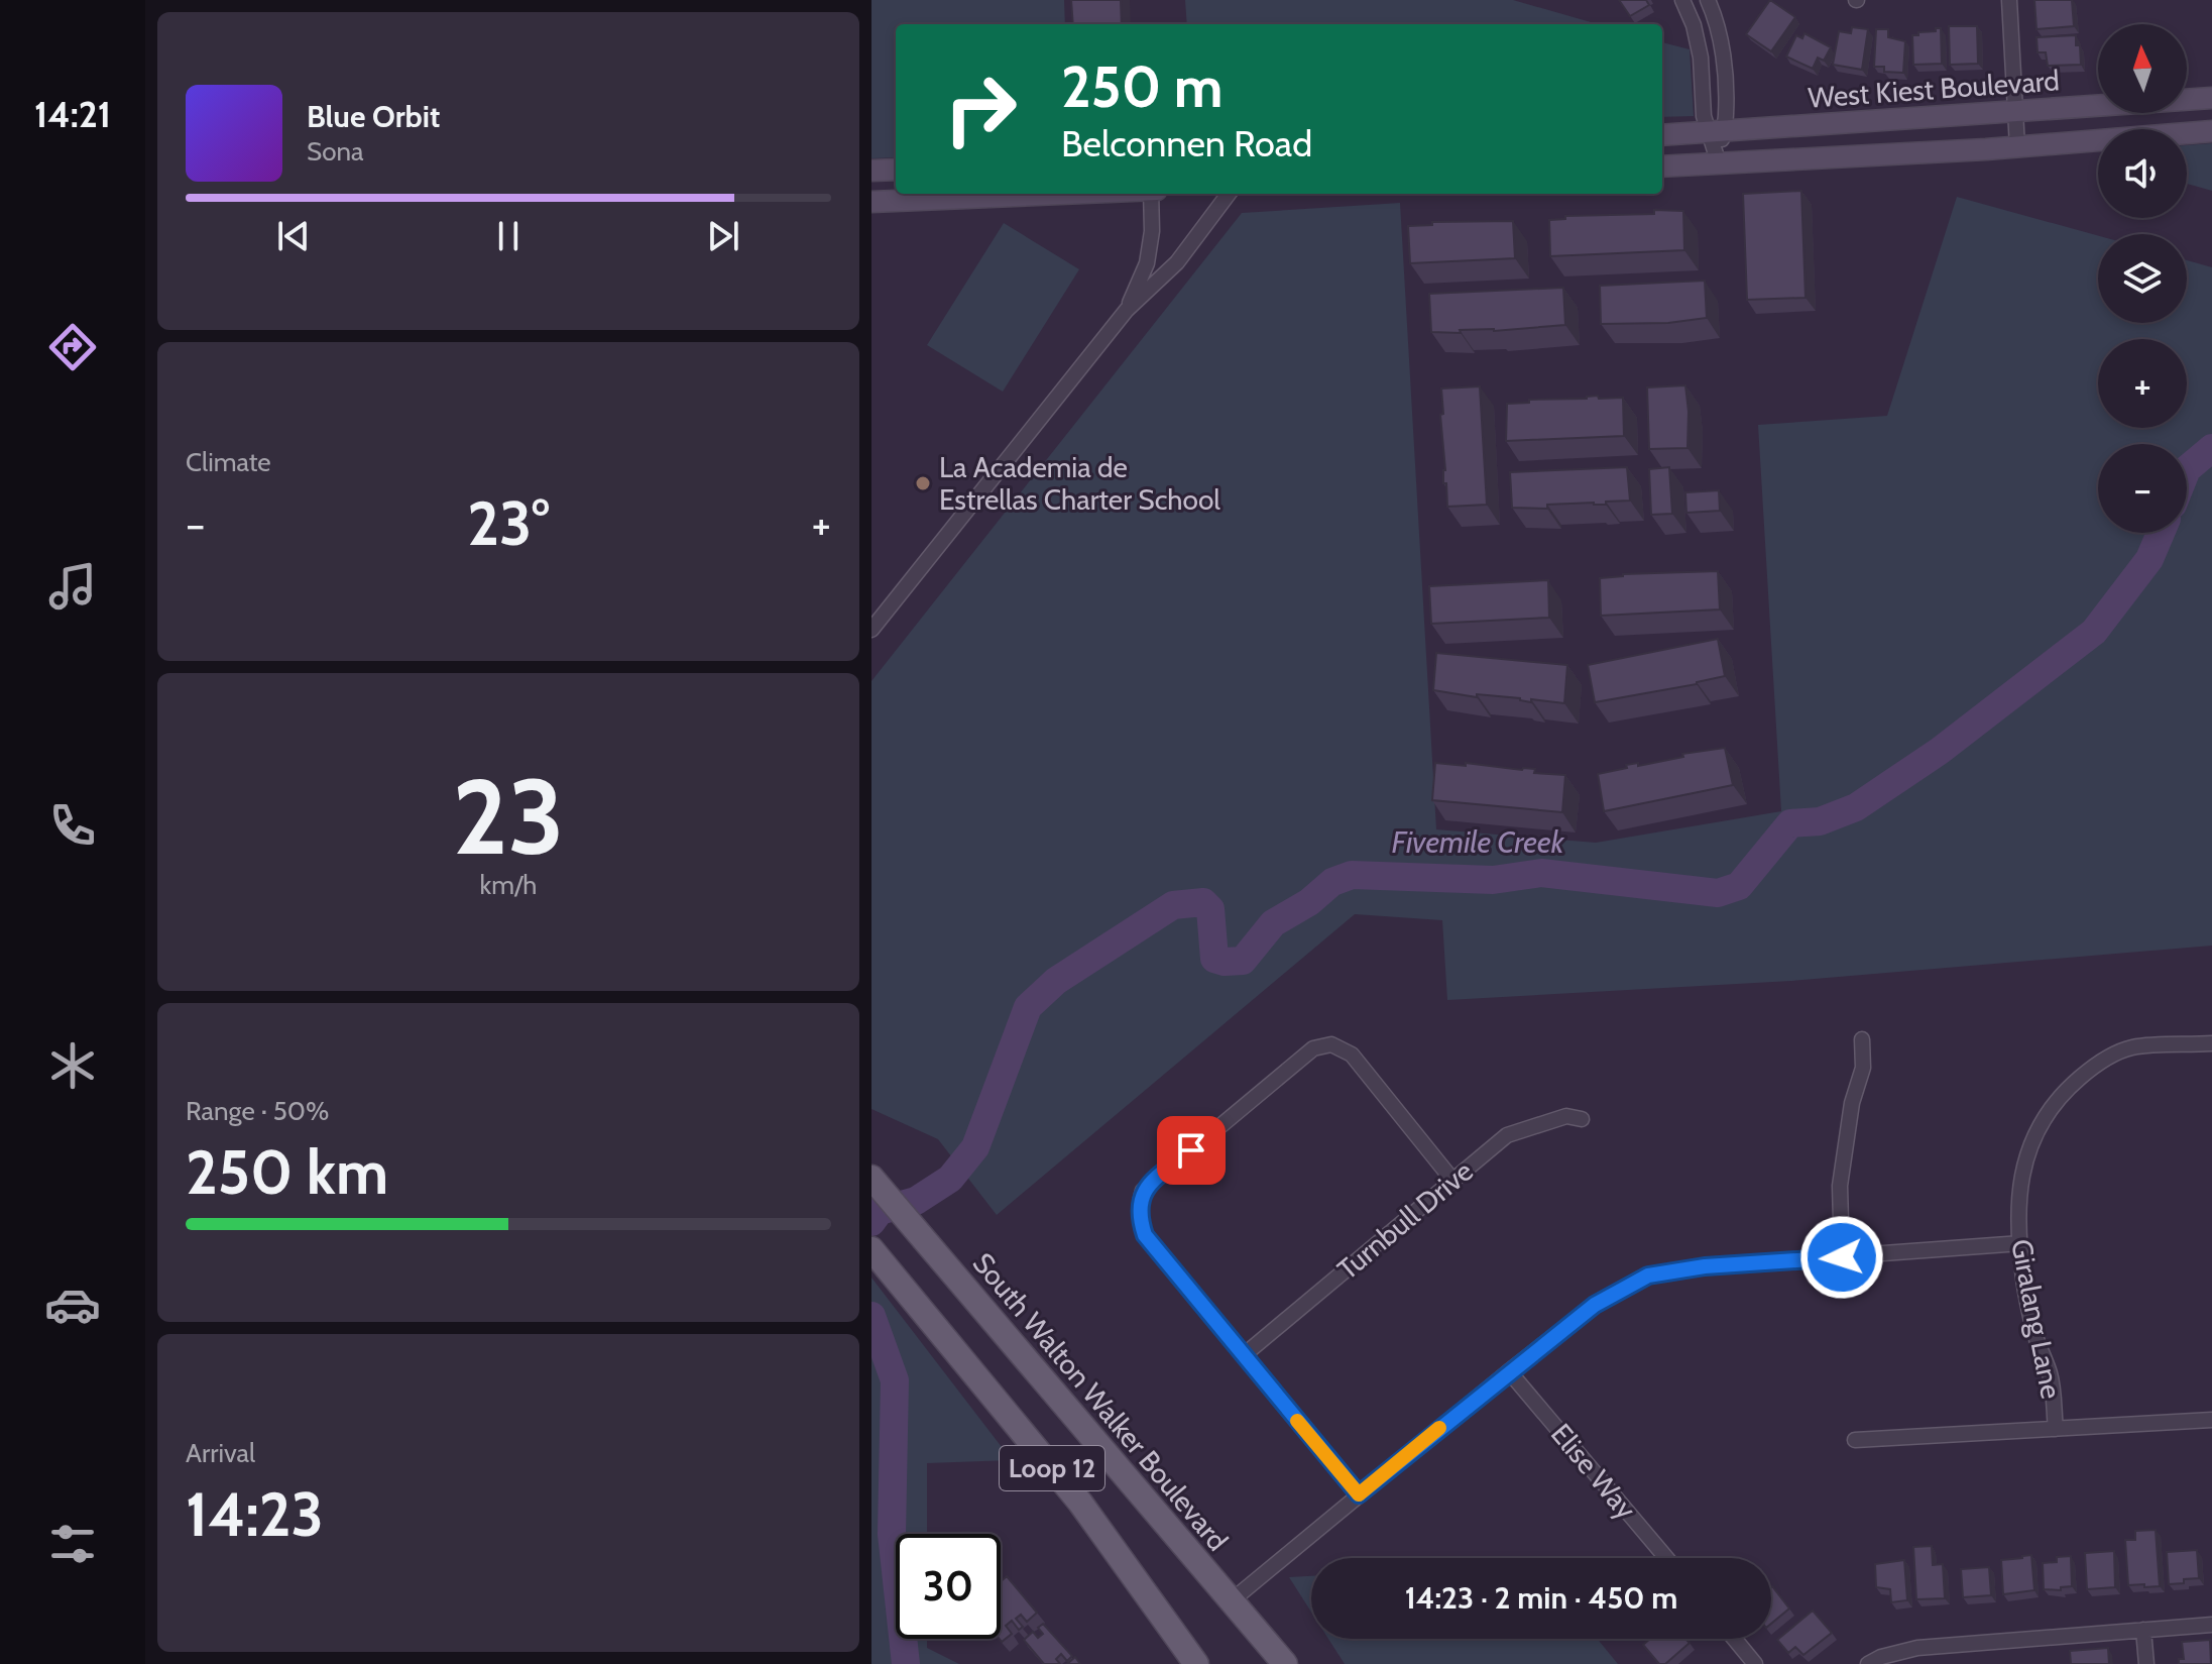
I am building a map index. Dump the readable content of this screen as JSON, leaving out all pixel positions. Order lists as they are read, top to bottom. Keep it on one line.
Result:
{"streets":{"main road":["West Kiest Boulevard","South Walton Walker Boulevard","Loop 12"],"street":["Turnbull Drive","Giralang Lane","Elise Way"]},"water":["Fivemile Creek"],"places":["La Academia de Estrellas Charter School"],"north":"top","page":{"tabs":"14:21","map_buttons":["+","−"],"turn":["250 m","Belconnen Road"],"song":["Blue Orbit","Sona"],"tile":["Climate",["23","km/h"],["Range · 50%","250 km"],["Arrival","14:23"]],"heat":["−","23°","+"],"limit":"30","trip":"14:23 · 2 min · 450 m"}}
